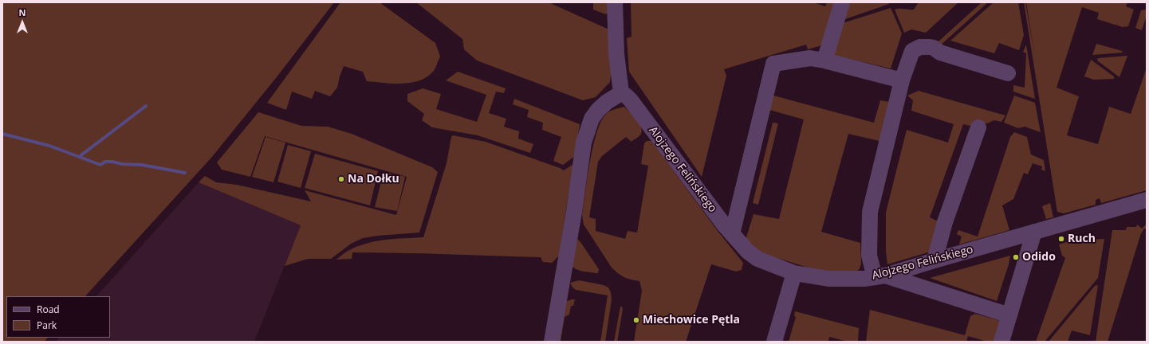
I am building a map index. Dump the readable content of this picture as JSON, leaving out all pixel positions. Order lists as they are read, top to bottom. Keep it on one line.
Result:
{"streets":{"street":["Alojzego Felińskiego"]},"places":["Na Dołku","Ruch","Odido","Miechowice Pętla"],"legend":["Road","Park"],"north":"top"}
